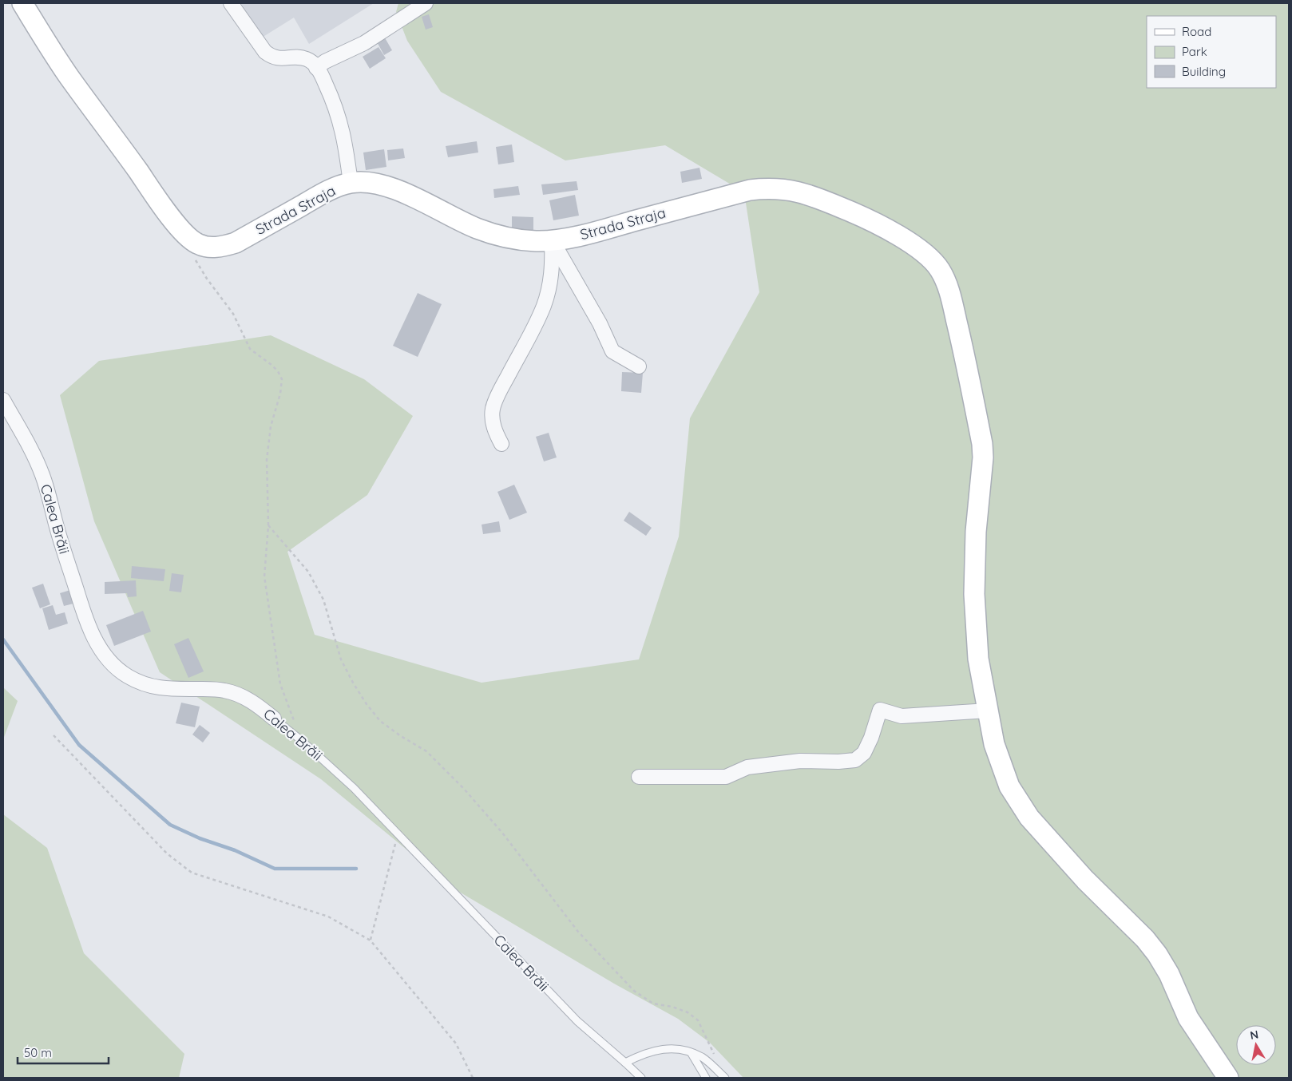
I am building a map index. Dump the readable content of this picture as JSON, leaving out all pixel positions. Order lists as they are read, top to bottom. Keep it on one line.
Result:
{"streets":{"main road":["Strada Straja"],"street":["Calea Brăii"]},"legend":["Road","Park","Building"],"scale_bar":"50 m","north":"top"}
